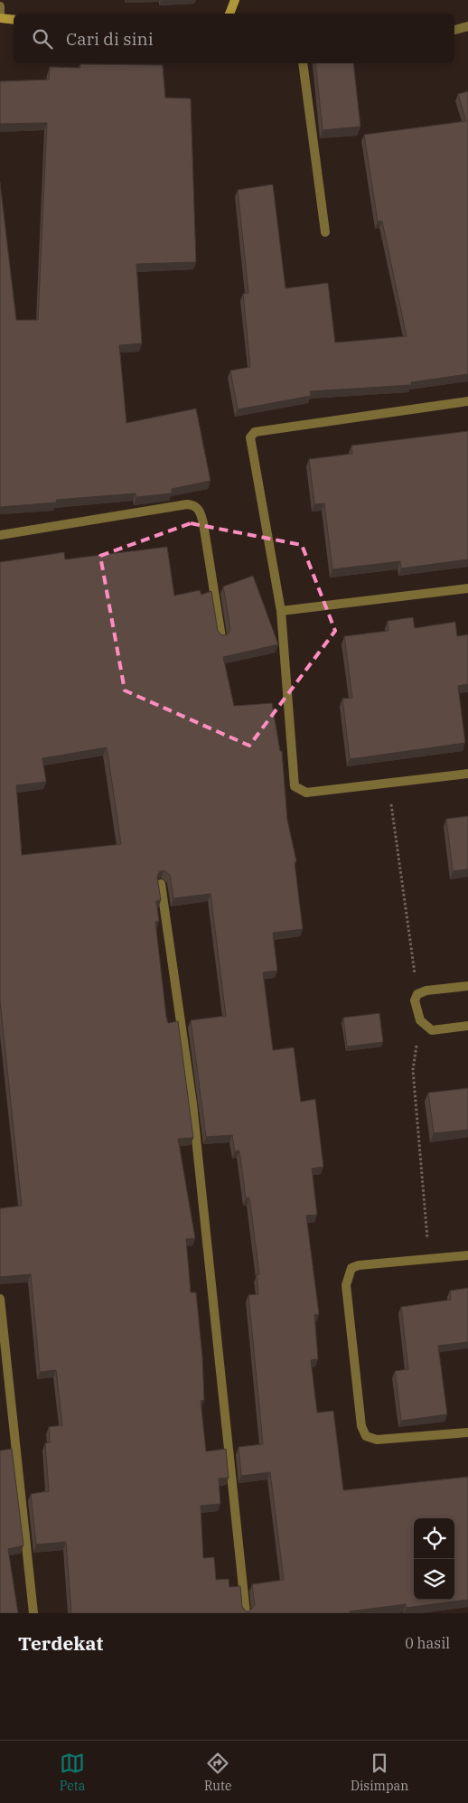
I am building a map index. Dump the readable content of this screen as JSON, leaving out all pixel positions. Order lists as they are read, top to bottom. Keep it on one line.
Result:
{"page":{"search":"Cari di sini","heading":["Terdekat","0 hasil"],"nav":["Peta","Rute","Disimpan"]}}
